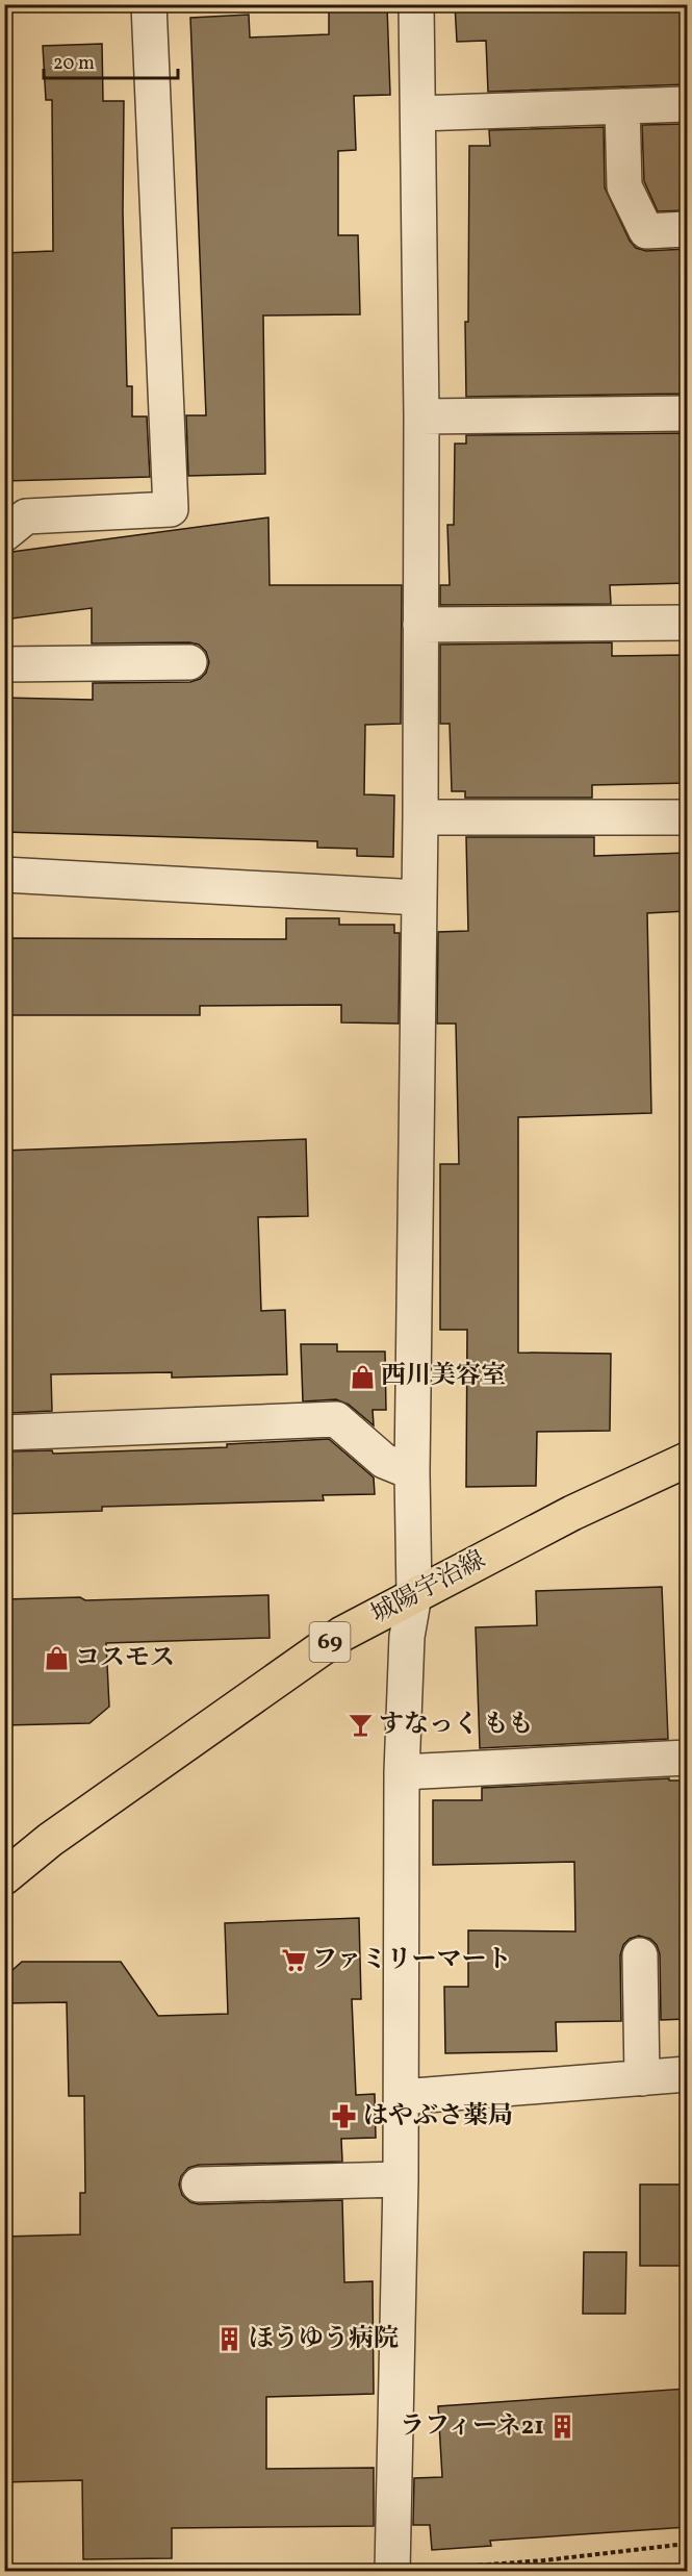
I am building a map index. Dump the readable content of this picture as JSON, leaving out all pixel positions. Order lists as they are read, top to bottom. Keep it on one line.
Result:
{"streets":{"main road":["城陽宇治線","69"]},"places":{"shop":["西川美容室","コスモス"],"bar":["すなっく もも"],"supermarket":["ファミリーマート"],"pharmacy":["はやぶさ薬局"],"building":["ほうゆう病院","ラフィーネ21"]},"scale_bar":"20 m"}
